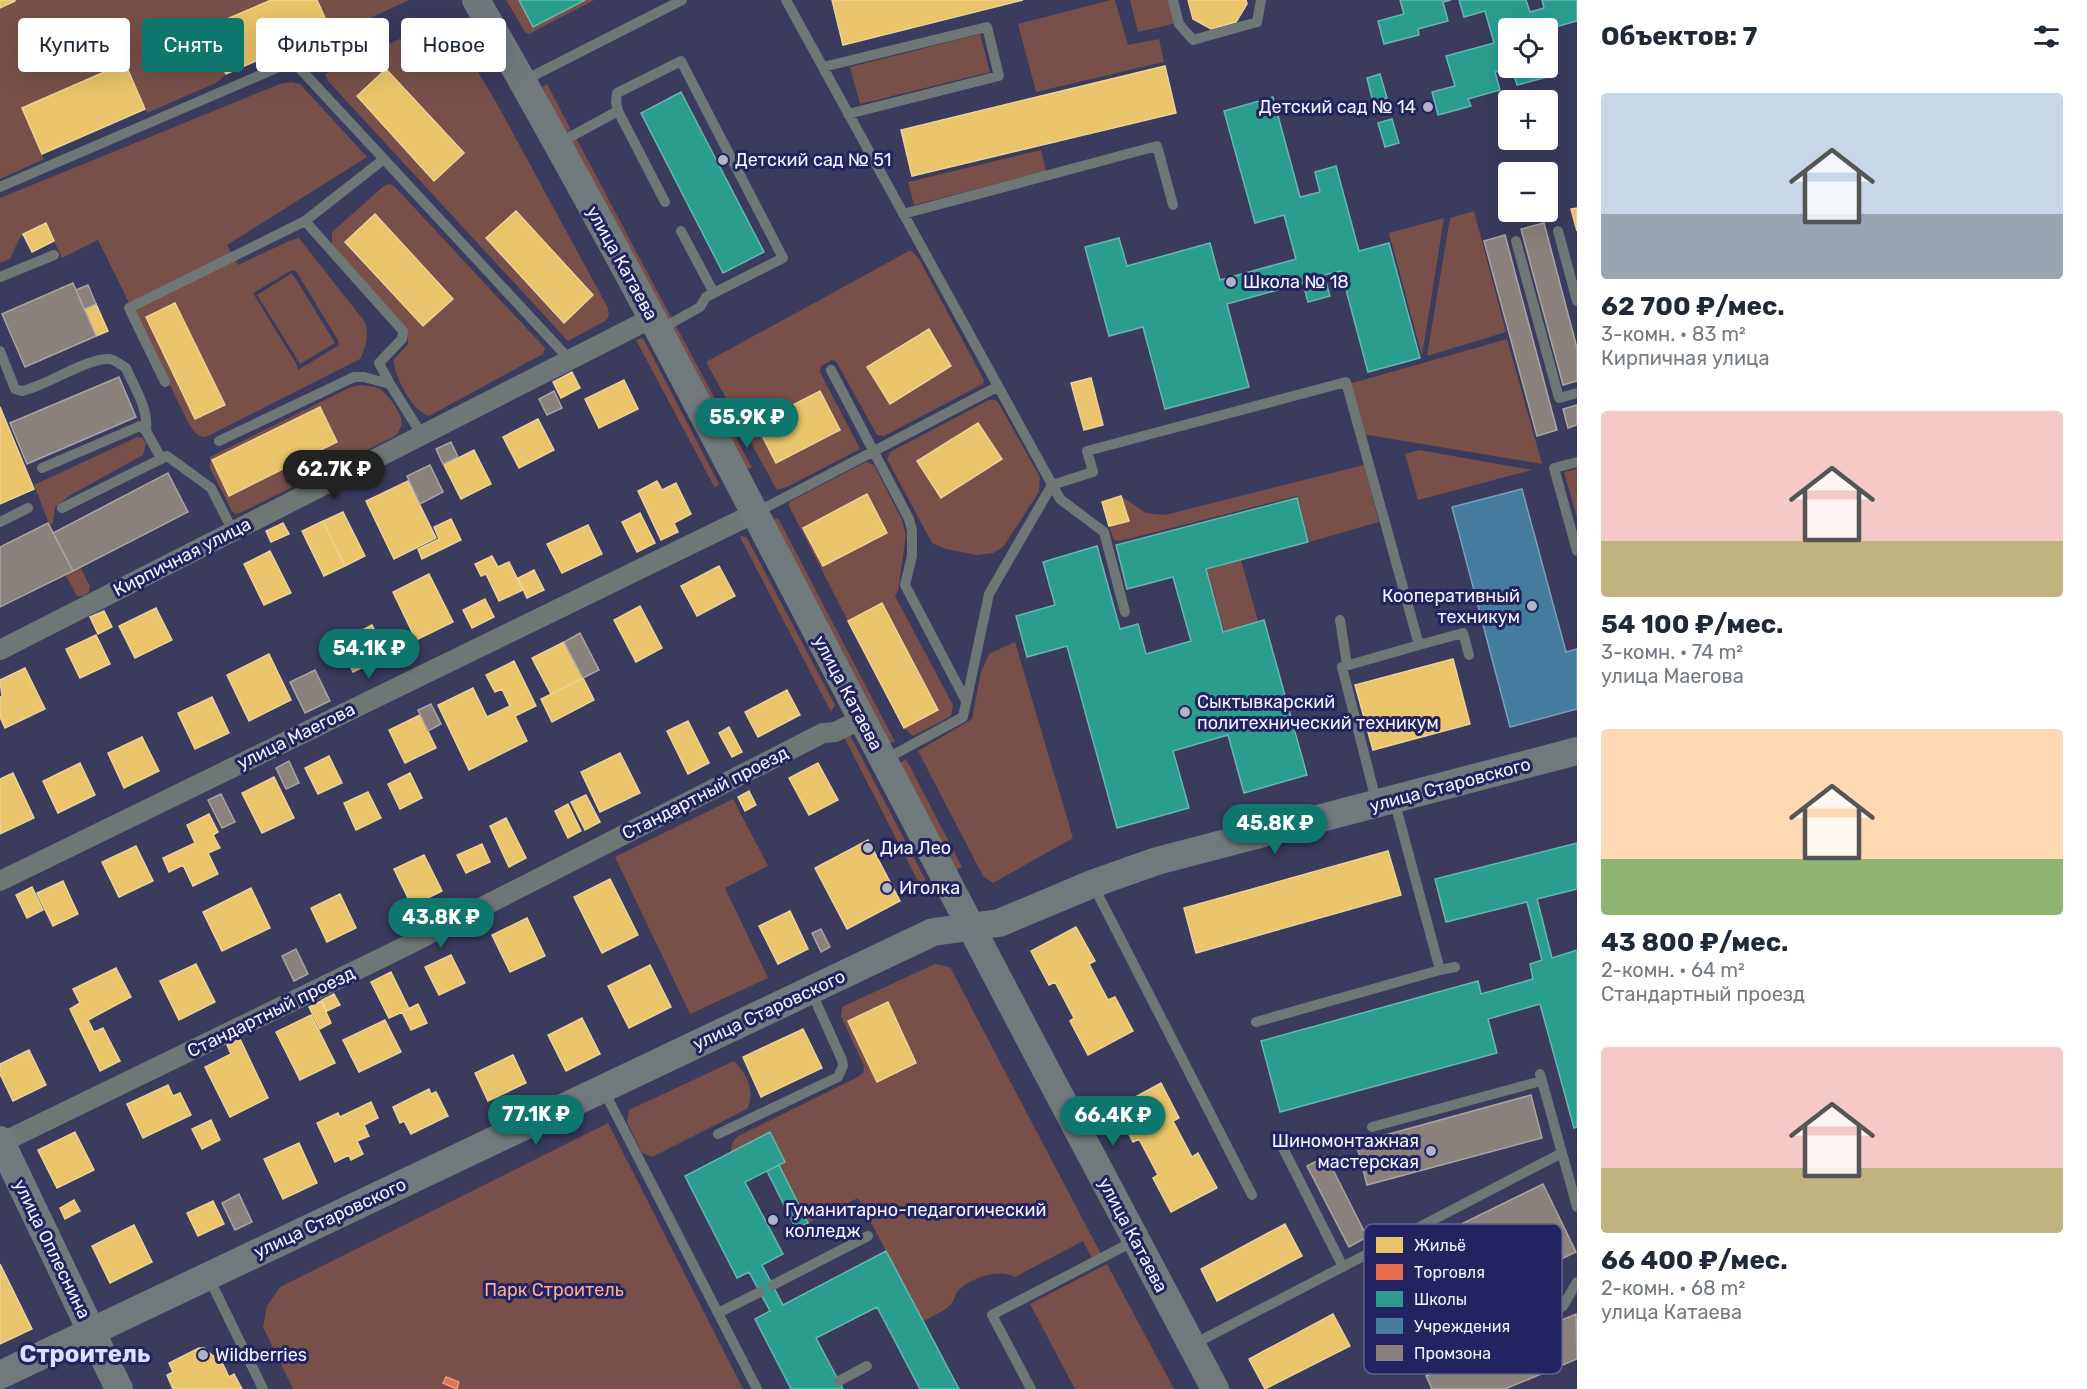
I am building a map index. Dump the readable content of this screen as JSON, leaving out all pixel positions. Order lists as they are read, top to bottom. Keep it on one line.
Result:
{"streets":{"street":["улица Катаева","Кирпичная улица","улица Маегова","улица Старовского","Стандартный проезд","улица Оплеснина"]},"crossings":[["улица Катаева","Кирпичная улица"],["улица Катаева","улица Маегова"],["улица Катаева","улица Старовского"],["улица Катаева","Стандартный проезд"],["улица Старовского","улица Оплеснина"],["Стандартный проезд","улица Оплеснина"]],"districts":["Строитель"],"parks":["Парк Строитель"],"places":["Детский сад № 14","Детский сад № 51","Школа № 18","Кооперативный техникум","Сыктывкарский политехнический техникум","Диа Лео","Иголка","Шиномонтажная мастерская","Гуманитарно-педагогический колледж","Wildberries"],"legend":["Жильё","Торговля","Школы","Учреждения","Промзона"],"page":{"heading":"Объектов: 7","map_buttons":["+","−"],"chip":["Купить","Снять","Фильтры","Новое"],"list":[{"name":"62 700 ₽/мес.","note":"3-комн. · 83 m² · Кирпичная улица"},{"name":"54 100 ₽/мес.","note":"3-комн. · 74 m² · улица Маегова"},{"name":"43 800 ₽/мес.","note":"2-комн. · 64 m² · Стандартный проезд"},{"name":"66 400 ₽/мес.","note":"2-комн. · 68 m² · улица Катаева"}],"price":["55.9K ₽","62.7K ₽","54.1K ₽","45.8K ₽","43.8K ₽","77.1K ₽","66.4K ₽"]}}
